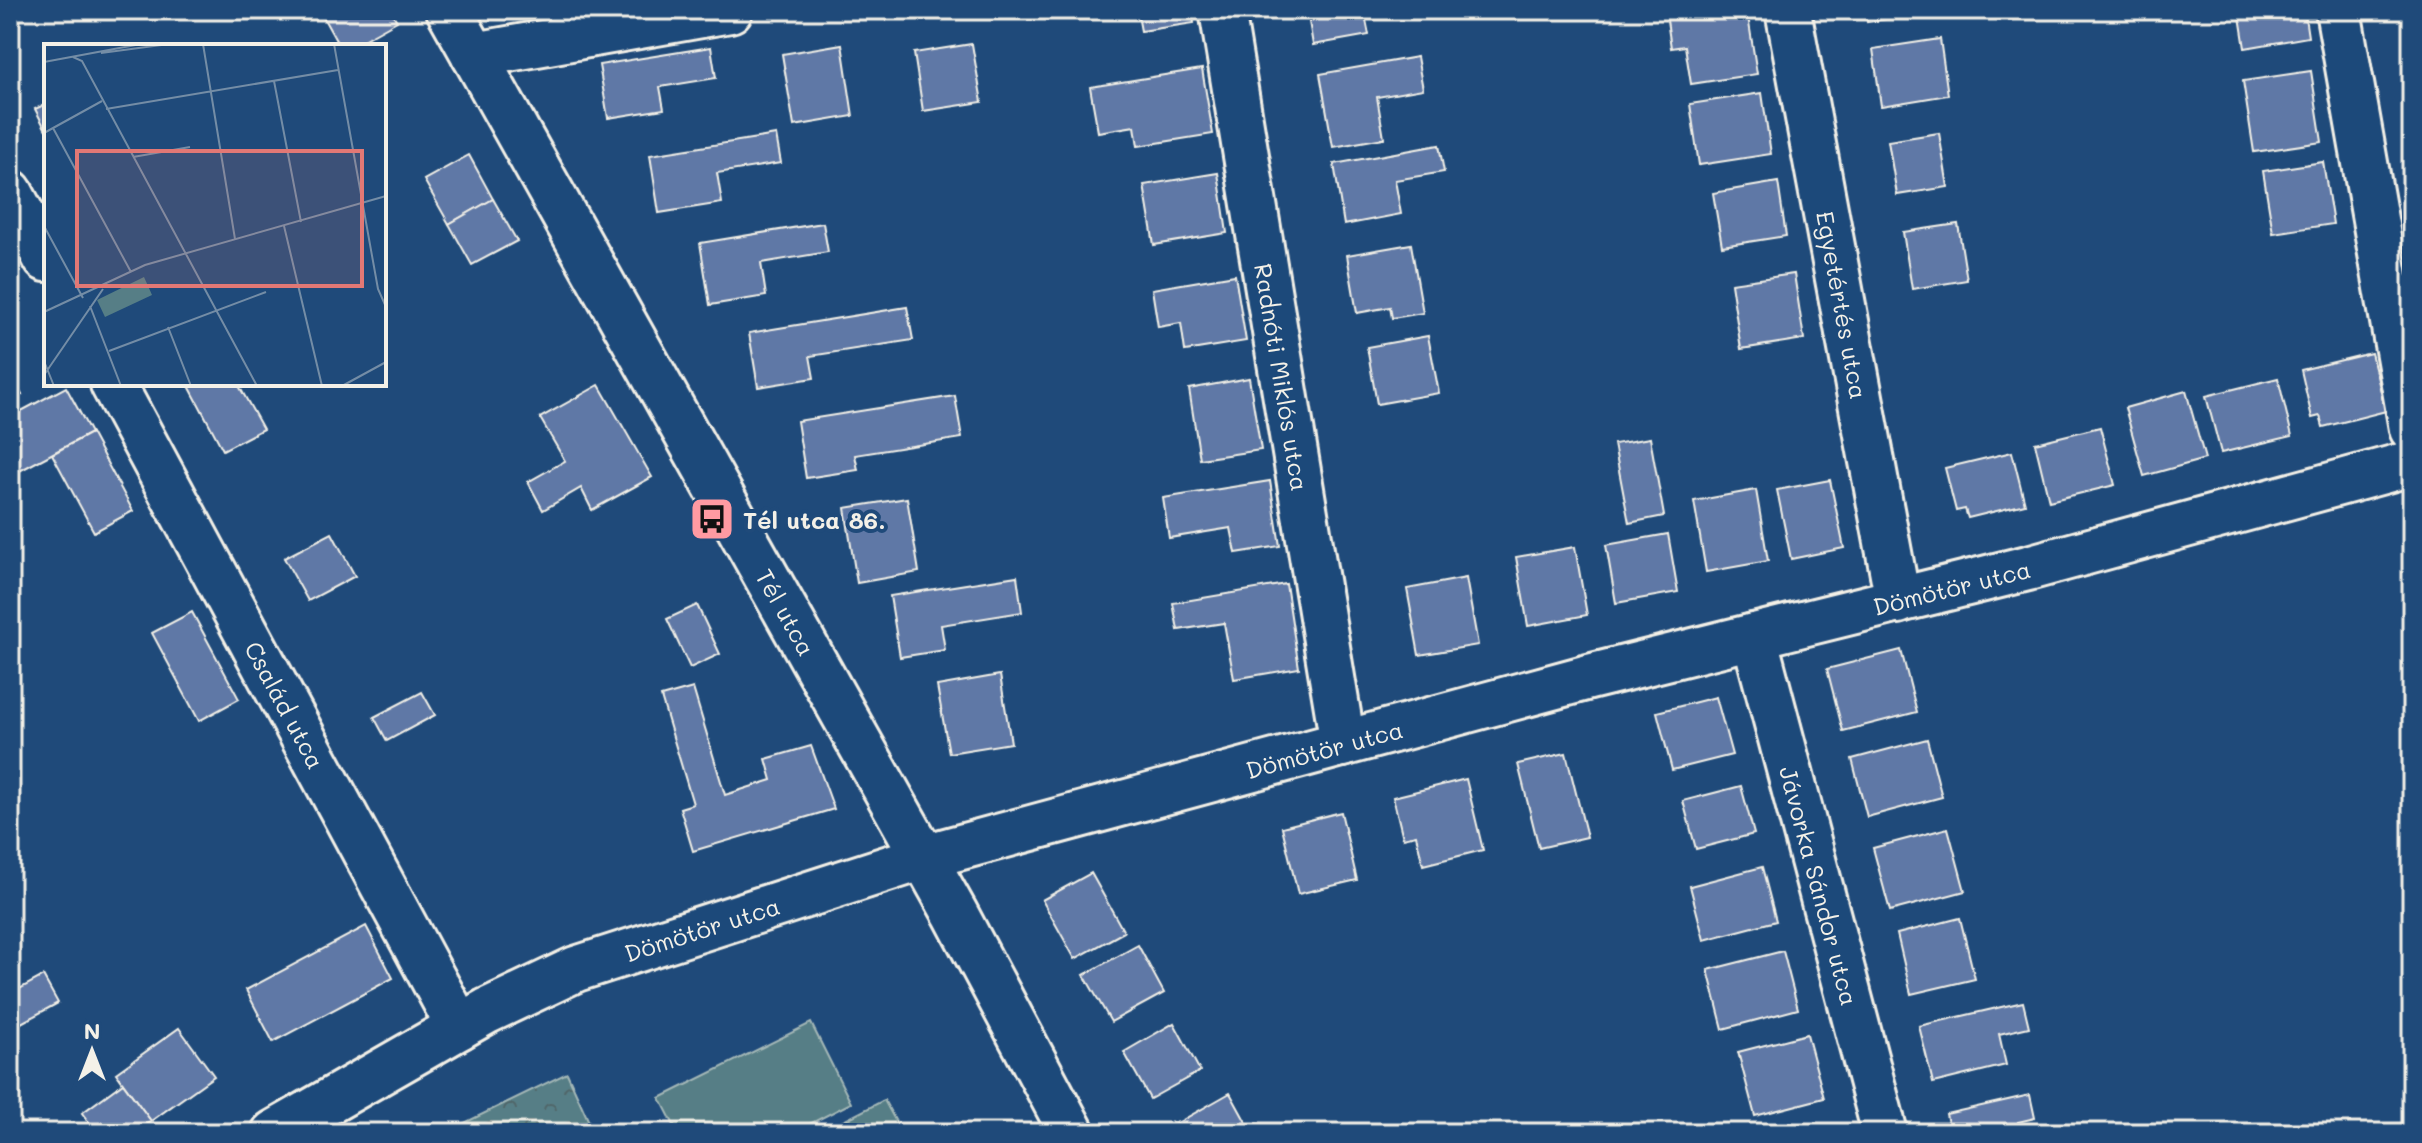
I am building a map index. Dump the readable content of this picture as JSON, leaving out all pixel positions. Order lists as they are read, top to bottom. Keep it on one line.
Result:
{"streets":{"street":["Egyetértés utca","Radnóti Miklós utca","Dömötör utca","Tél utca","Család utca","Jávorka Sándor utca"]},"crossings":[["Egyetértés utca","Dömötör utca"],["Radnóti Miklós utca","Dömötör utca"],["Dömötör utca","Tél utca"],["Dömötör utca","Család utca"],["Dömötör utca","Jávorka Sándor utca"]],"places":{"bus stop":["Tél utca 86."]},"north":"top"}
